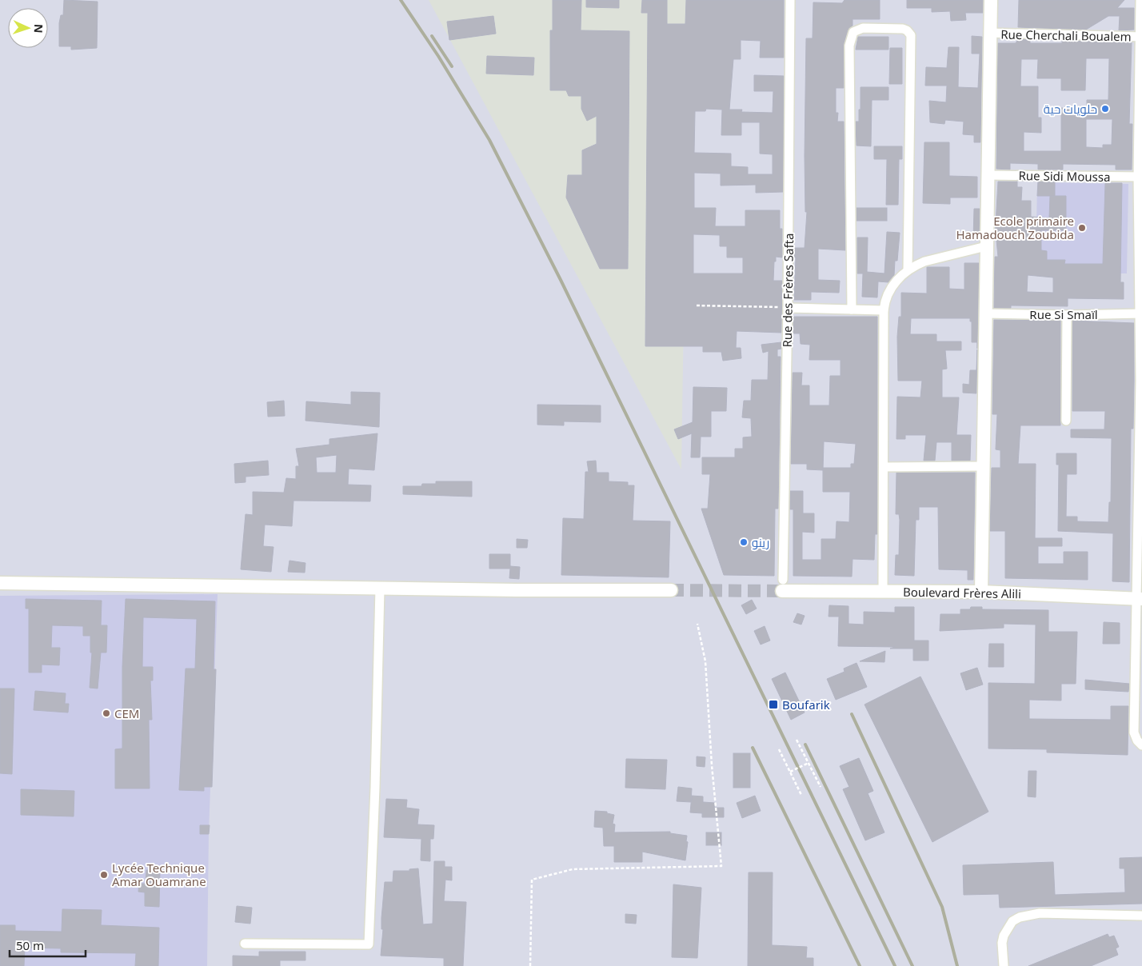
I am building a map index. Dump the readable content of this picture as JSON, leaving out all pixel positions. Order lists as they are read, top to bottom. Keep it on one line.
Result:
{"streets":{"main road":["Boulevard Frères Alili"],"street":["Rue Cherchali Boualem","Rue Sidi Moussa","Rue des Frères Safta","Rue Si Smaïl"]},"crossings":[["Rue des Frères Safta","Boulevard Frères Alili"]],"places":{"other":["حلويات حية","Ecole primaire Hamadouch Zoubida","رينو","CEM","Lycée Technique Amar Ouamrane"],"transit":["Boufarik"]},"scale_bar":"50 m","north":"right"}
